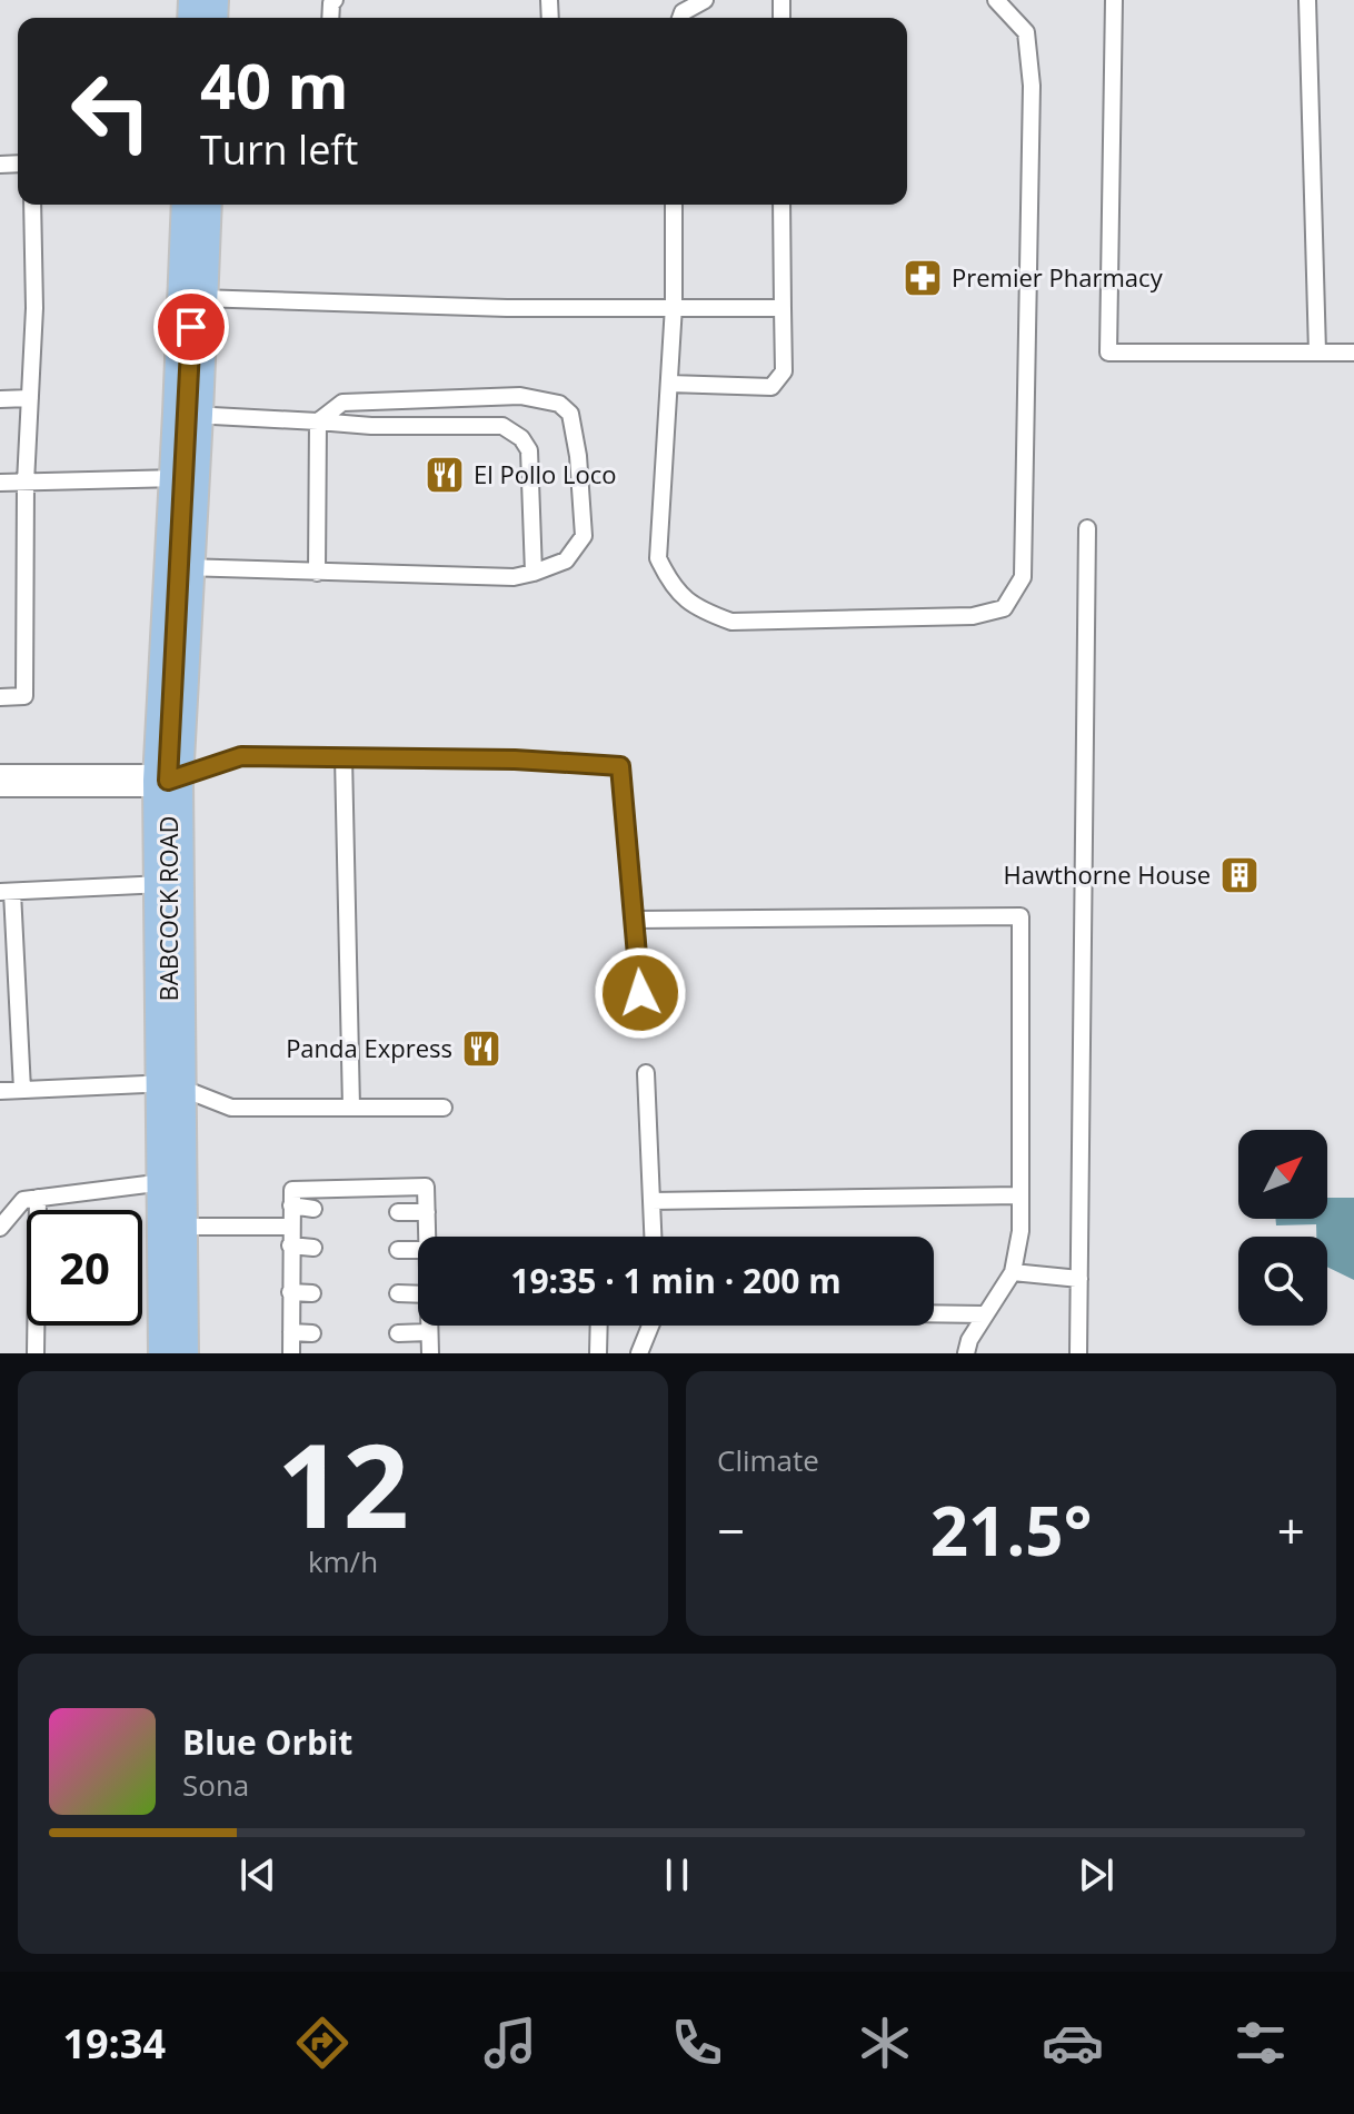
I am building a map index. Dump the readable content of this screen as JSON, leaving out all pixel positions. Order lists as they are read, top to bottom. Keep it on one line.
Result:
{"streets":{"main road":["BABCOCK ROAD"]},"places":{"pharmacy":["Premier Pharmacy"],"restaurant":["El Pollo Loco","Panda Express"],"building":["Hawthorne House"]},"north":"top right","page":{"turn":["40 m","Turn left"],"limit":"20","trip":"19:35 · 1 min · 200 m","tile":[["12","km/h"],"Climate"],"heat":["−","21.5°","+"],"song":["Blue Orbit","Sona"],"tabs":"19:34"}}
